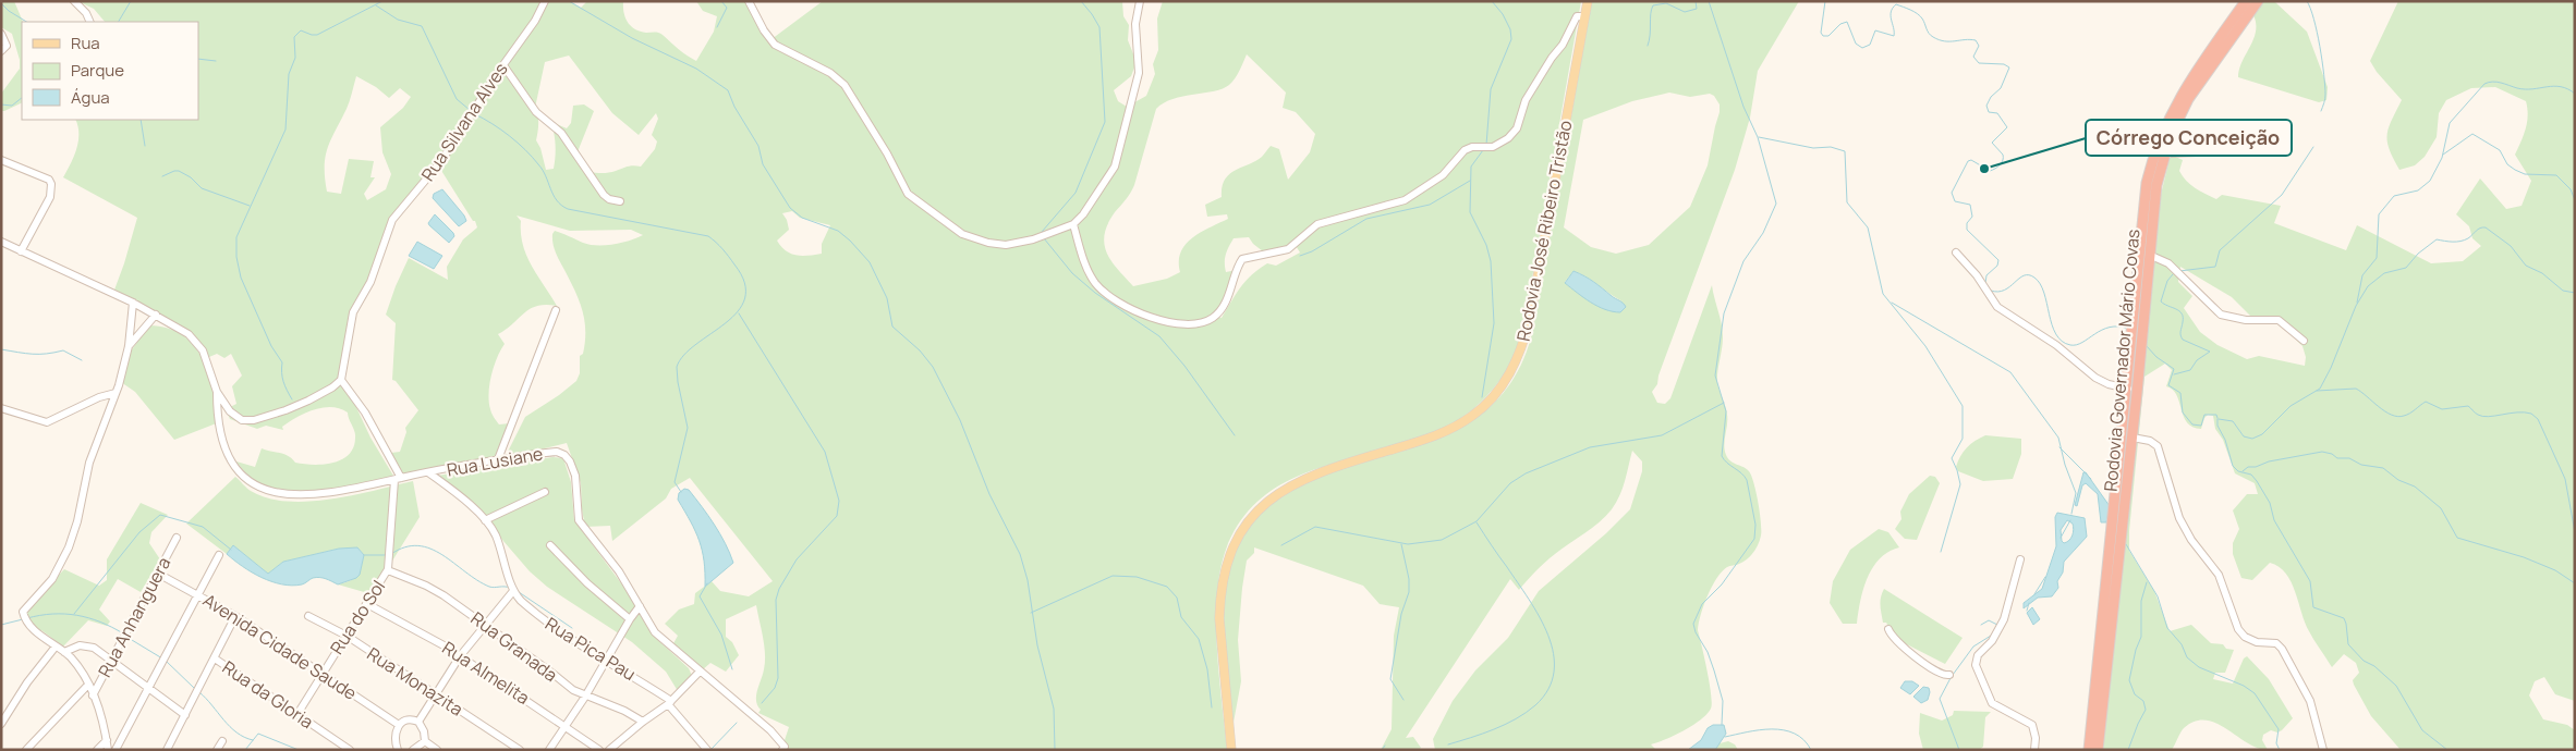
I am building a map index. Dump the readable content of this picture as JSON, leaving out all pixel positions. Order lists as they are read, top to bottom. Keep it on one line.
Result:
{"streets":{"highway":["Rodovia Governador Mário Covas"],"main road":["Rodovia José Ribeiro Tristão"],"street":["Rua Silvana Alves","Rua Lusiane","Rua Anhanguera","Rua do Sol","Avenida Cidade Saude","Rua Granada","Rua Pica Pau","Rua Almelita","Rua Monazita","Rua da Gloria"]},"crossings":[["Rua Lusiane","Rua do Sol"],["Rua Anhanguera","Avenida Cidade Saude"],["Rua do Sol","Avenida Cidade Saude"],["Rua do Sol","Rua Granada"],["Rua do Sol","Rua Almelita"],["Rua do Sol","Rua Monazita"],["Rua do Sol","Rua da Gloria"]],"places":["Córrego Conceição"],"legend":["Rua","Parque","Água"]}
